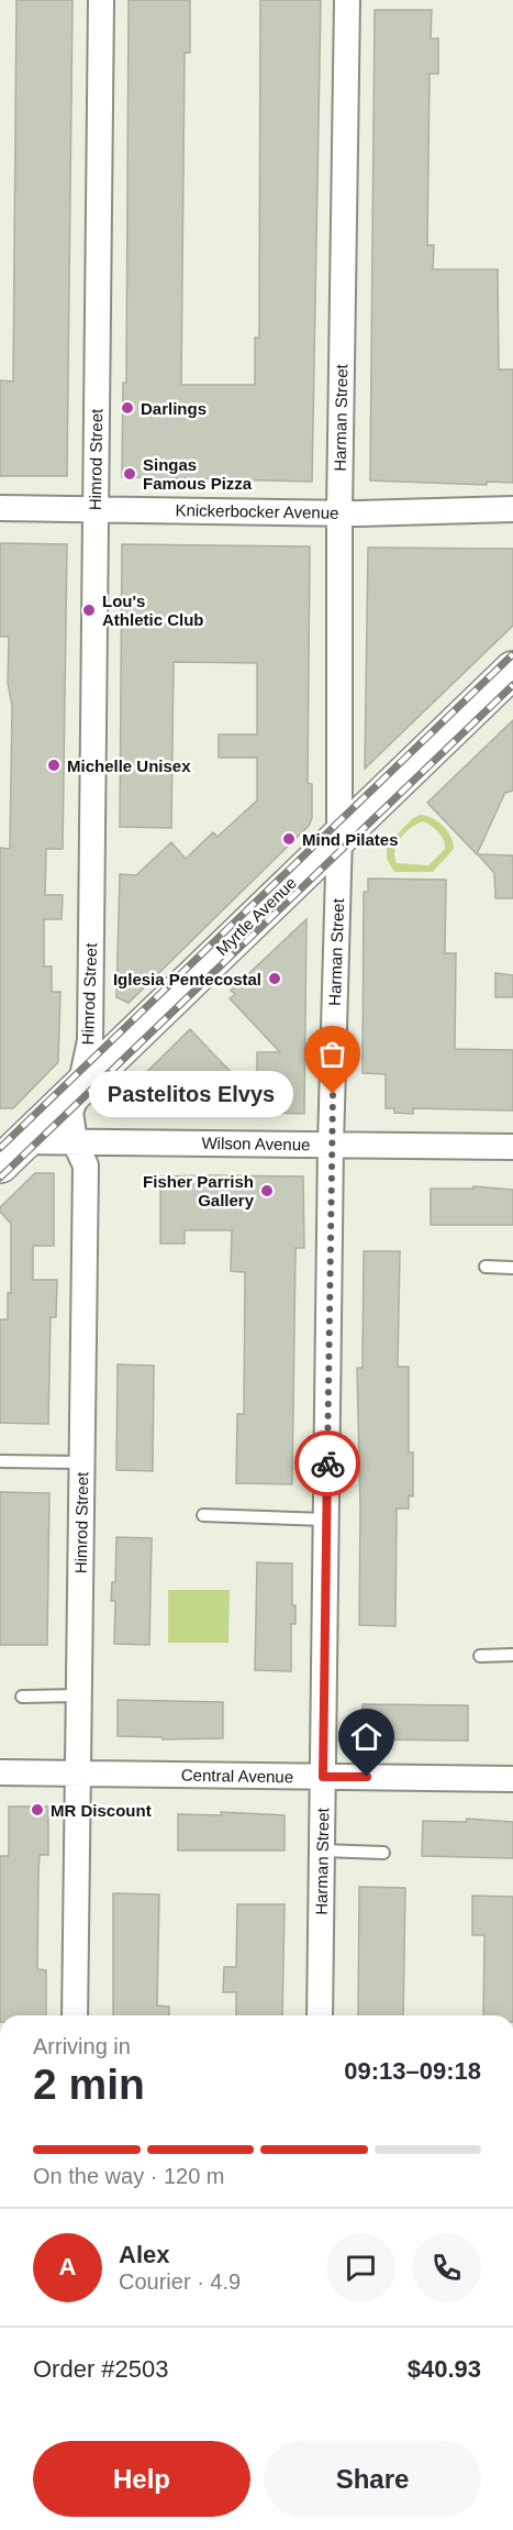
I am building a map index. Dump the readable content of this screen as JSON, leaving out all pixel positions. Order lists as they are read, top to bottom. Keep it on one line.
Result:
{"streets":{"main road":["Myrtle Avenue"],"street":["Harman Street","Himrod Street","Knickerbocker Avenue","Wilson Avenue","Central Avenue"]},"crossings":[["Harman Street","Knickerbocker Avenue"],["Harman Street","Myrtle Avenue"],["Harman Street","Wilson Avenue"],["Harman Street","Central Avenue"],["Himrod Street","Knickerbocker Avenue"],["Himrod Street","Myrtle Avenue"],["Himrod Street","Wilson Avenue"],["Himrod Street","Central Avenue"],["Myrtle Avenue","Wilson Avenue"]],"places":["Darlings","Singas Famous Pizza","Lou's Athletic Club","Michelle Unisex","Mind Pilates","Iglesia Pentecostal","Pastelitos Elvys","Fisher Parrish Gallery","MR Discount"],"page":{"bubble":"Pastelitos Elvys","heading":["2 min","Arriving in","09:13–09:18"],"panel":["Alex","Courier · 4.9","Order #2503","$40.93"],"bar":"On the way · 120 m","round":"A","buttons":["Help","Share"]}}
